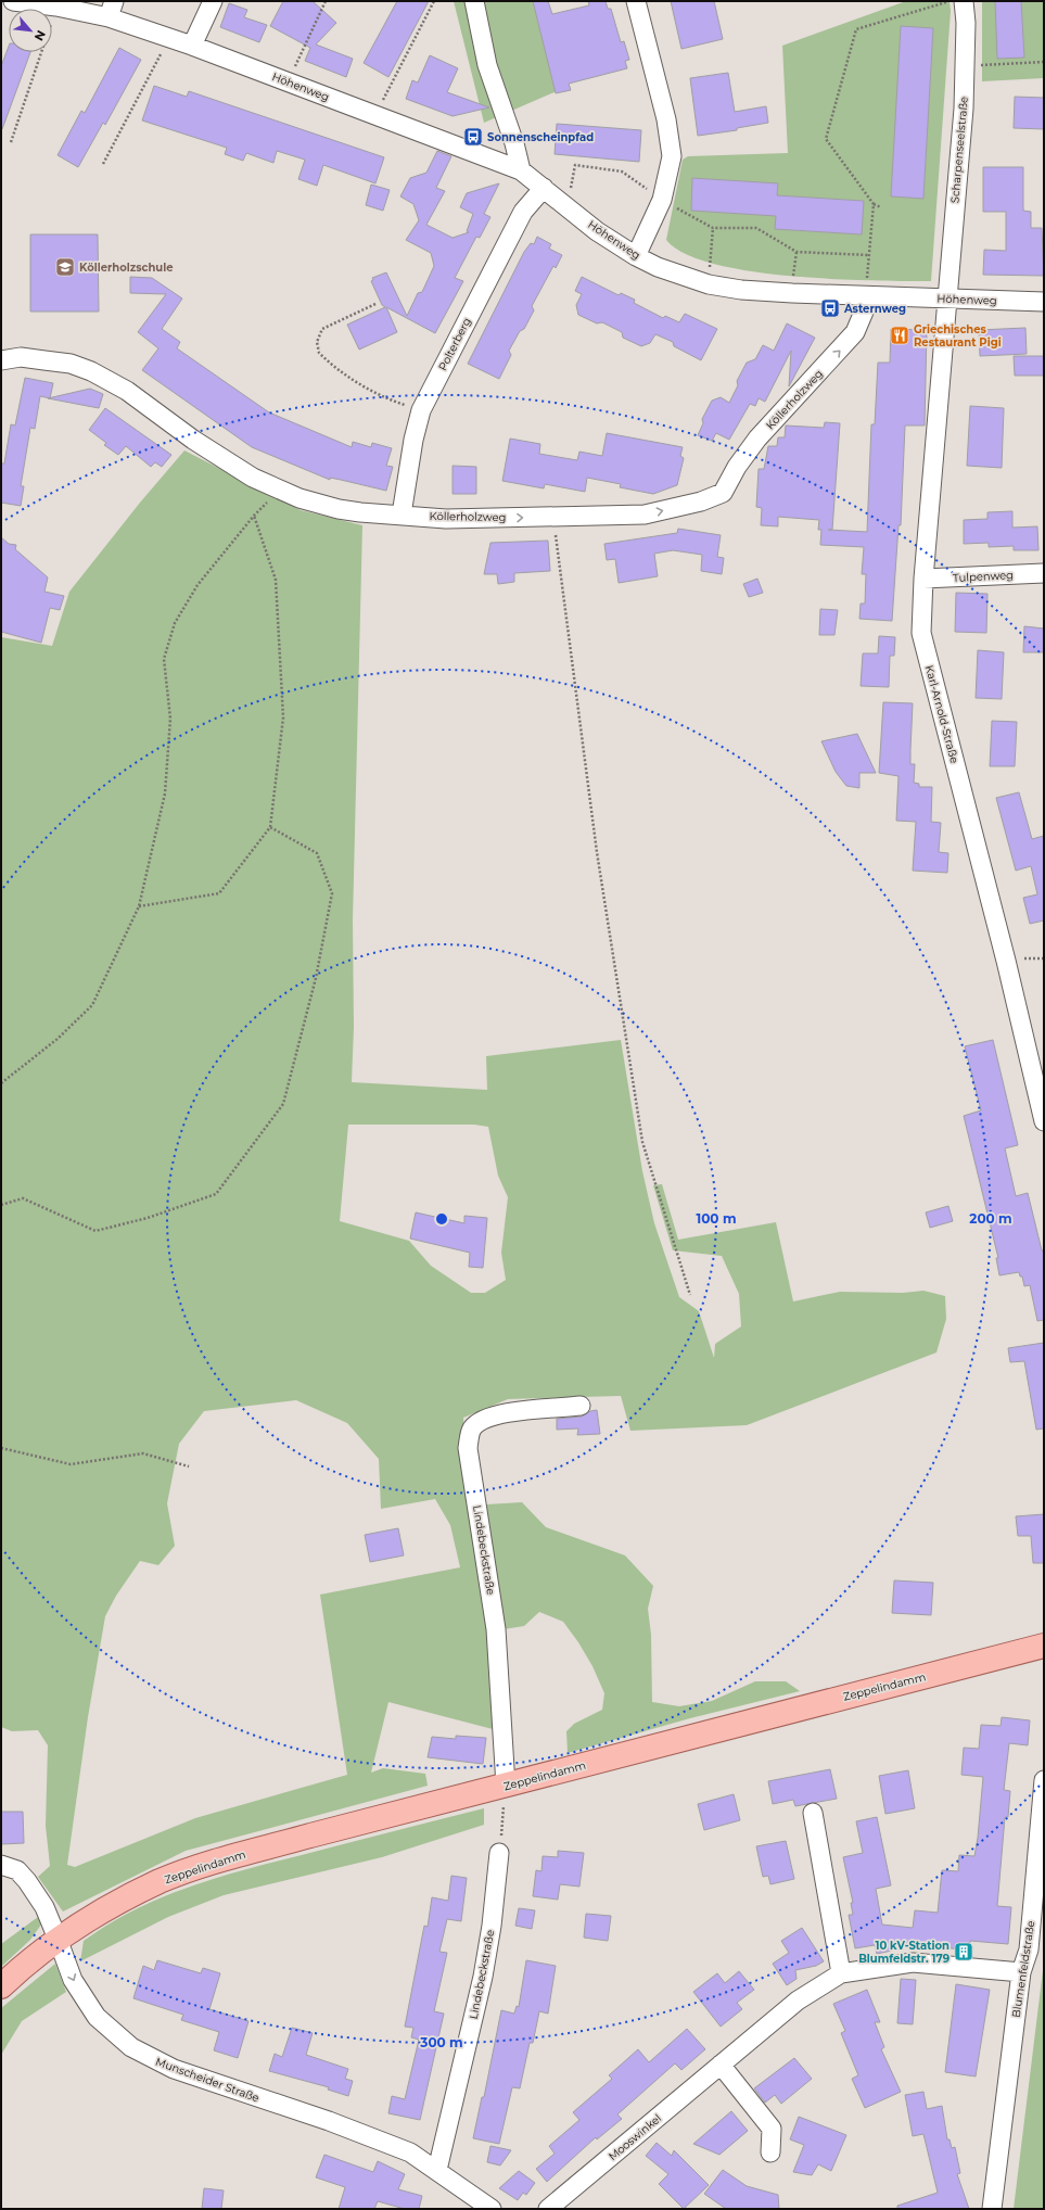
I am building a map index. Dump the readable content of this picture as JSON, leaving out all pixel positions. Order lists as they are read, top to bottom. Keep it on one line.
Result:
{"streets":{"main road":["Zeppelindamm"],"street":["Höhenweg","Scharpenseelstraße","Polterberg","Köllerholzweg","Tulpenweg","Karl-Arnold-Straße","Lindebeckstraße","Blumenfeldstraße","Munscheider Straße","Mooswinkel"]},"crossings":[["Höhenweg","Scharpenseelstraße"],["Höhenweg","Polterberg"],["Höhenweg","Köllerholzweg"],["Höhenweg","Karl-Arnold-Straße"],["Scharpenseelstraße","Karl-Arnold-Straße"],["Polterberg","Köllerholzweg"],["Tulpenweg","Karl-Arnold-Straße"],["Lindebeckstraße","Zeppelindamm"],["Lindebeckstraße","Munscheider Straße"],["Zeppelindamm","Munscheider Straße"],["Blumenfeldstraße","Mooswinkel"]],"one_way":["Köllerholzweg","Munscheider Straße"],"places":{"bus stop":["Sonnenscheinpfad","Asternweg"],"school or university":["Köllerholzschule"],"restaurant":["Griechisches Restaurant Pigi"],"building":["10 kV-Station Blumfeldstr. 179"]},"north":"bottom right","rings":["100 m","200 m","300 m"]}
